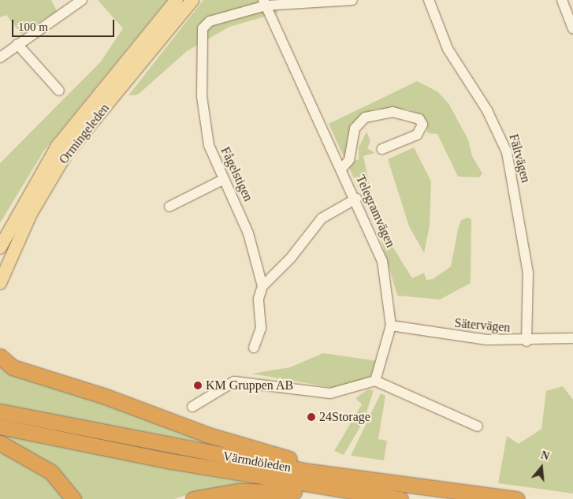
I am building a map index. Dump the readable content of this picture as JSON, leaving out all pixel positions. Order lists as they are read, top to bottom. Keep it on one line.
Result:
{"streets":{"highway":["Värmdöleden"],"main road":["Ormingeleden"],"street":["Fältvägen","Fågelstigen","Telegramvägen","Sätervägen"]},"crossings":[["Fältvägen","Sätervägen"],["Fågelstigen","Telegramvägen"],["Telegramvägen","Sätervägen"]],"places":["KM Gruppen AB","24Storage"],"scale_bar":"100 m","north":"top"}
